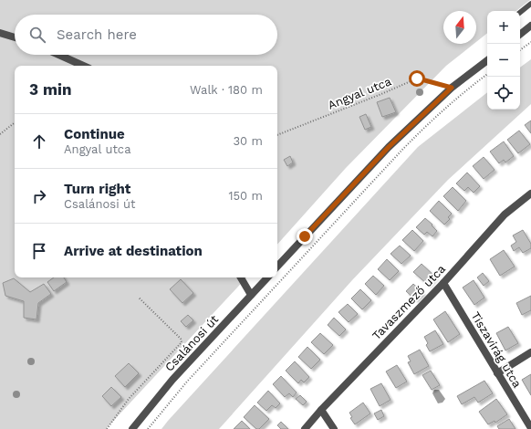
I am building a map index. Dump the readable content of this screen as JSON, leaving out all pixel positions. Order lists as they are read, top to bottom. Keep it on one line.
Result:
{"streets":{"street":["Tavaszmező utca","Csalánosi út","Tiszavirág utca"],"path":["Angyal utca"]},"crossings":[["Tavaszmező utca","Tiszavirág utca"]],"north":"top","page":{"map_buttons":["+","−"],"search":"Search here","heading":["3 min","Walk · 180 m"],"list":[["Continue","Angyal utca","30 m"],["Turn right","Csalánosi út","150 m"],"Arrive at destination"]}}
